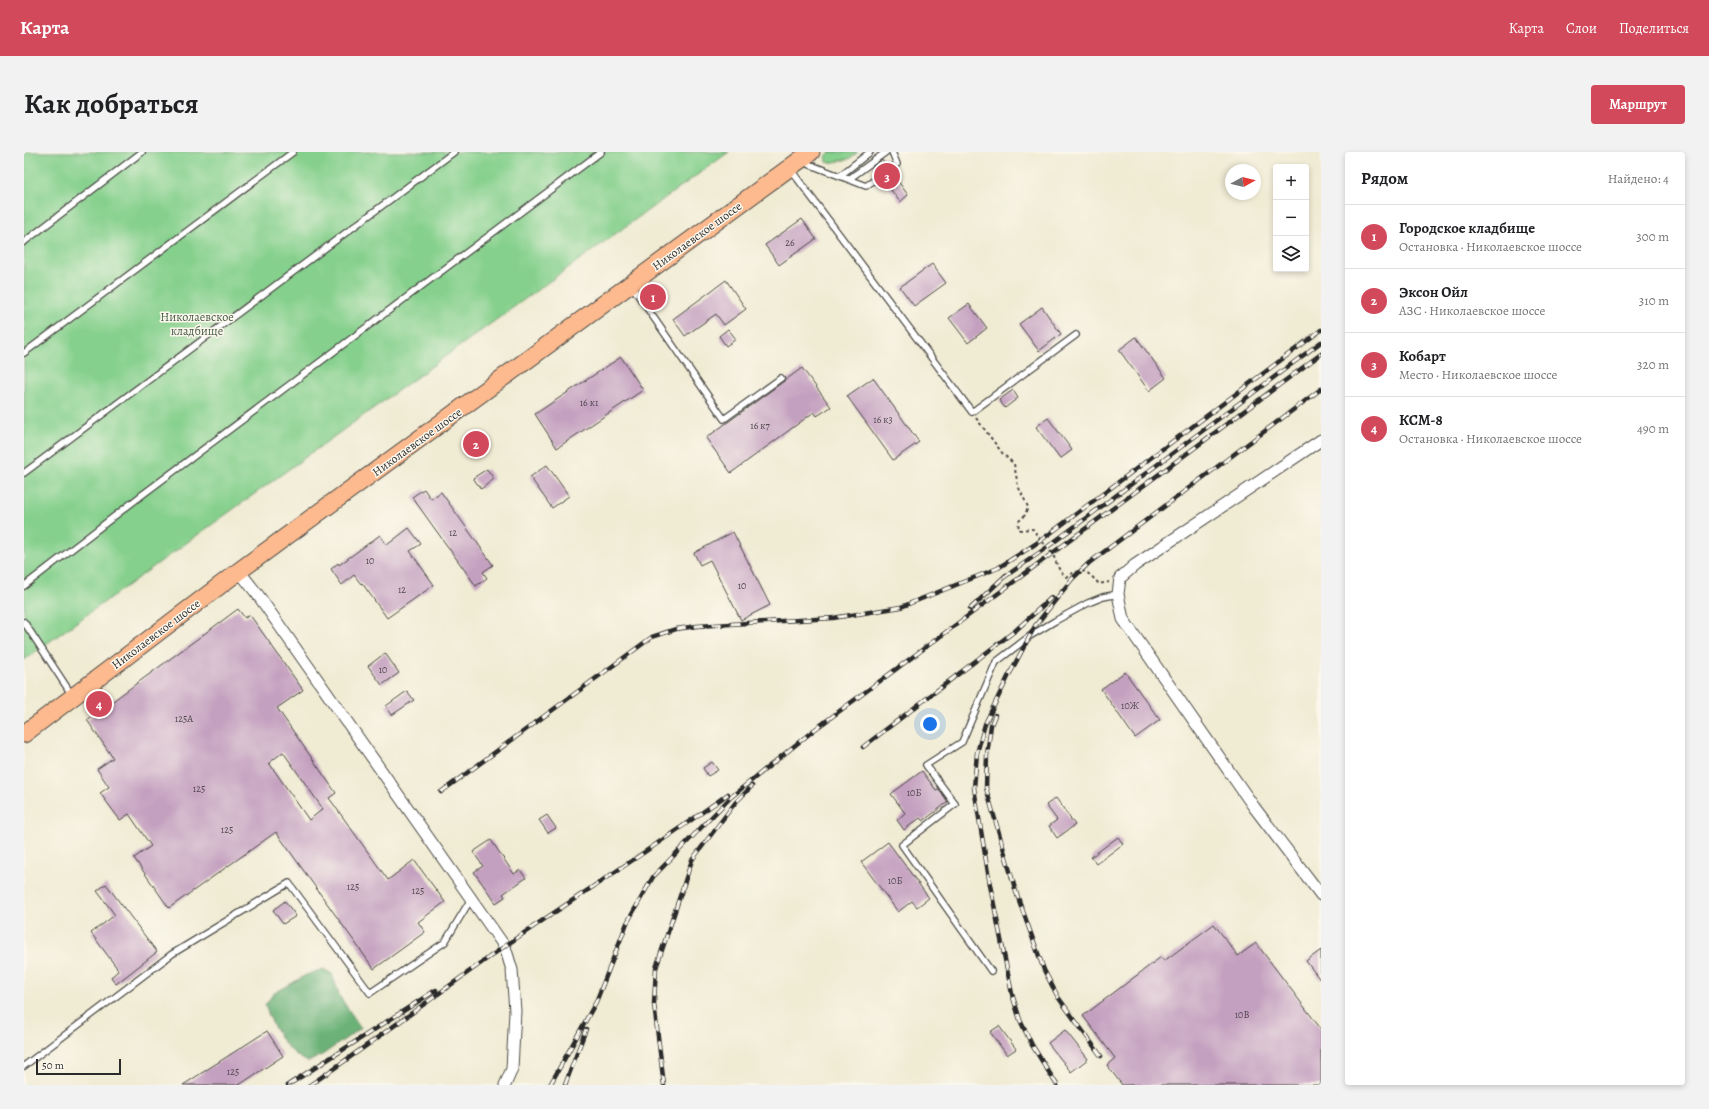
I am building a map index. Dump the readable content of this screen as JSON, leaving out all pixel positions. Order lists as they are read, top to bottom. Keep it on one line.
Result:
{"streets":{"main road":["Николаевское шоссе"]},"parks":["Николаевское кладбище"],"house_numbers":["26","16 к1","16 к3","16 к7","12","10","10","12","10","10Ж","125А","125","10Б","125","10Б","125","125","10В","125"],"scale_bar":"50 m","north":"right","page":{"header":"Карта","nav":["Карта","Слои","Поделиться"],"title":"Как добраться","buttons":"Маршрут","heading":["Рядом","Найдено: 4"],"pins":["3","1","2","4"],"map_buttons":["+","−"],"list":[{"mark":"1","name":"Городское кладбище","note":"Остановка · Николаевское шоссе","value":"300 m"},{"mark":"2","name":"Эксон Ойл","note":"АЗС · Николаевское шоссе","value":"310 m"},{"mark":"3","name":"Кобарт","note":"Место · Николаевское шоссе","value":"320 m"},{"mark":"4","name":"КСМ-8","note":"Остановка · Николаевское шоссе","value":"490 m"}],"scale":"50 m"}}
